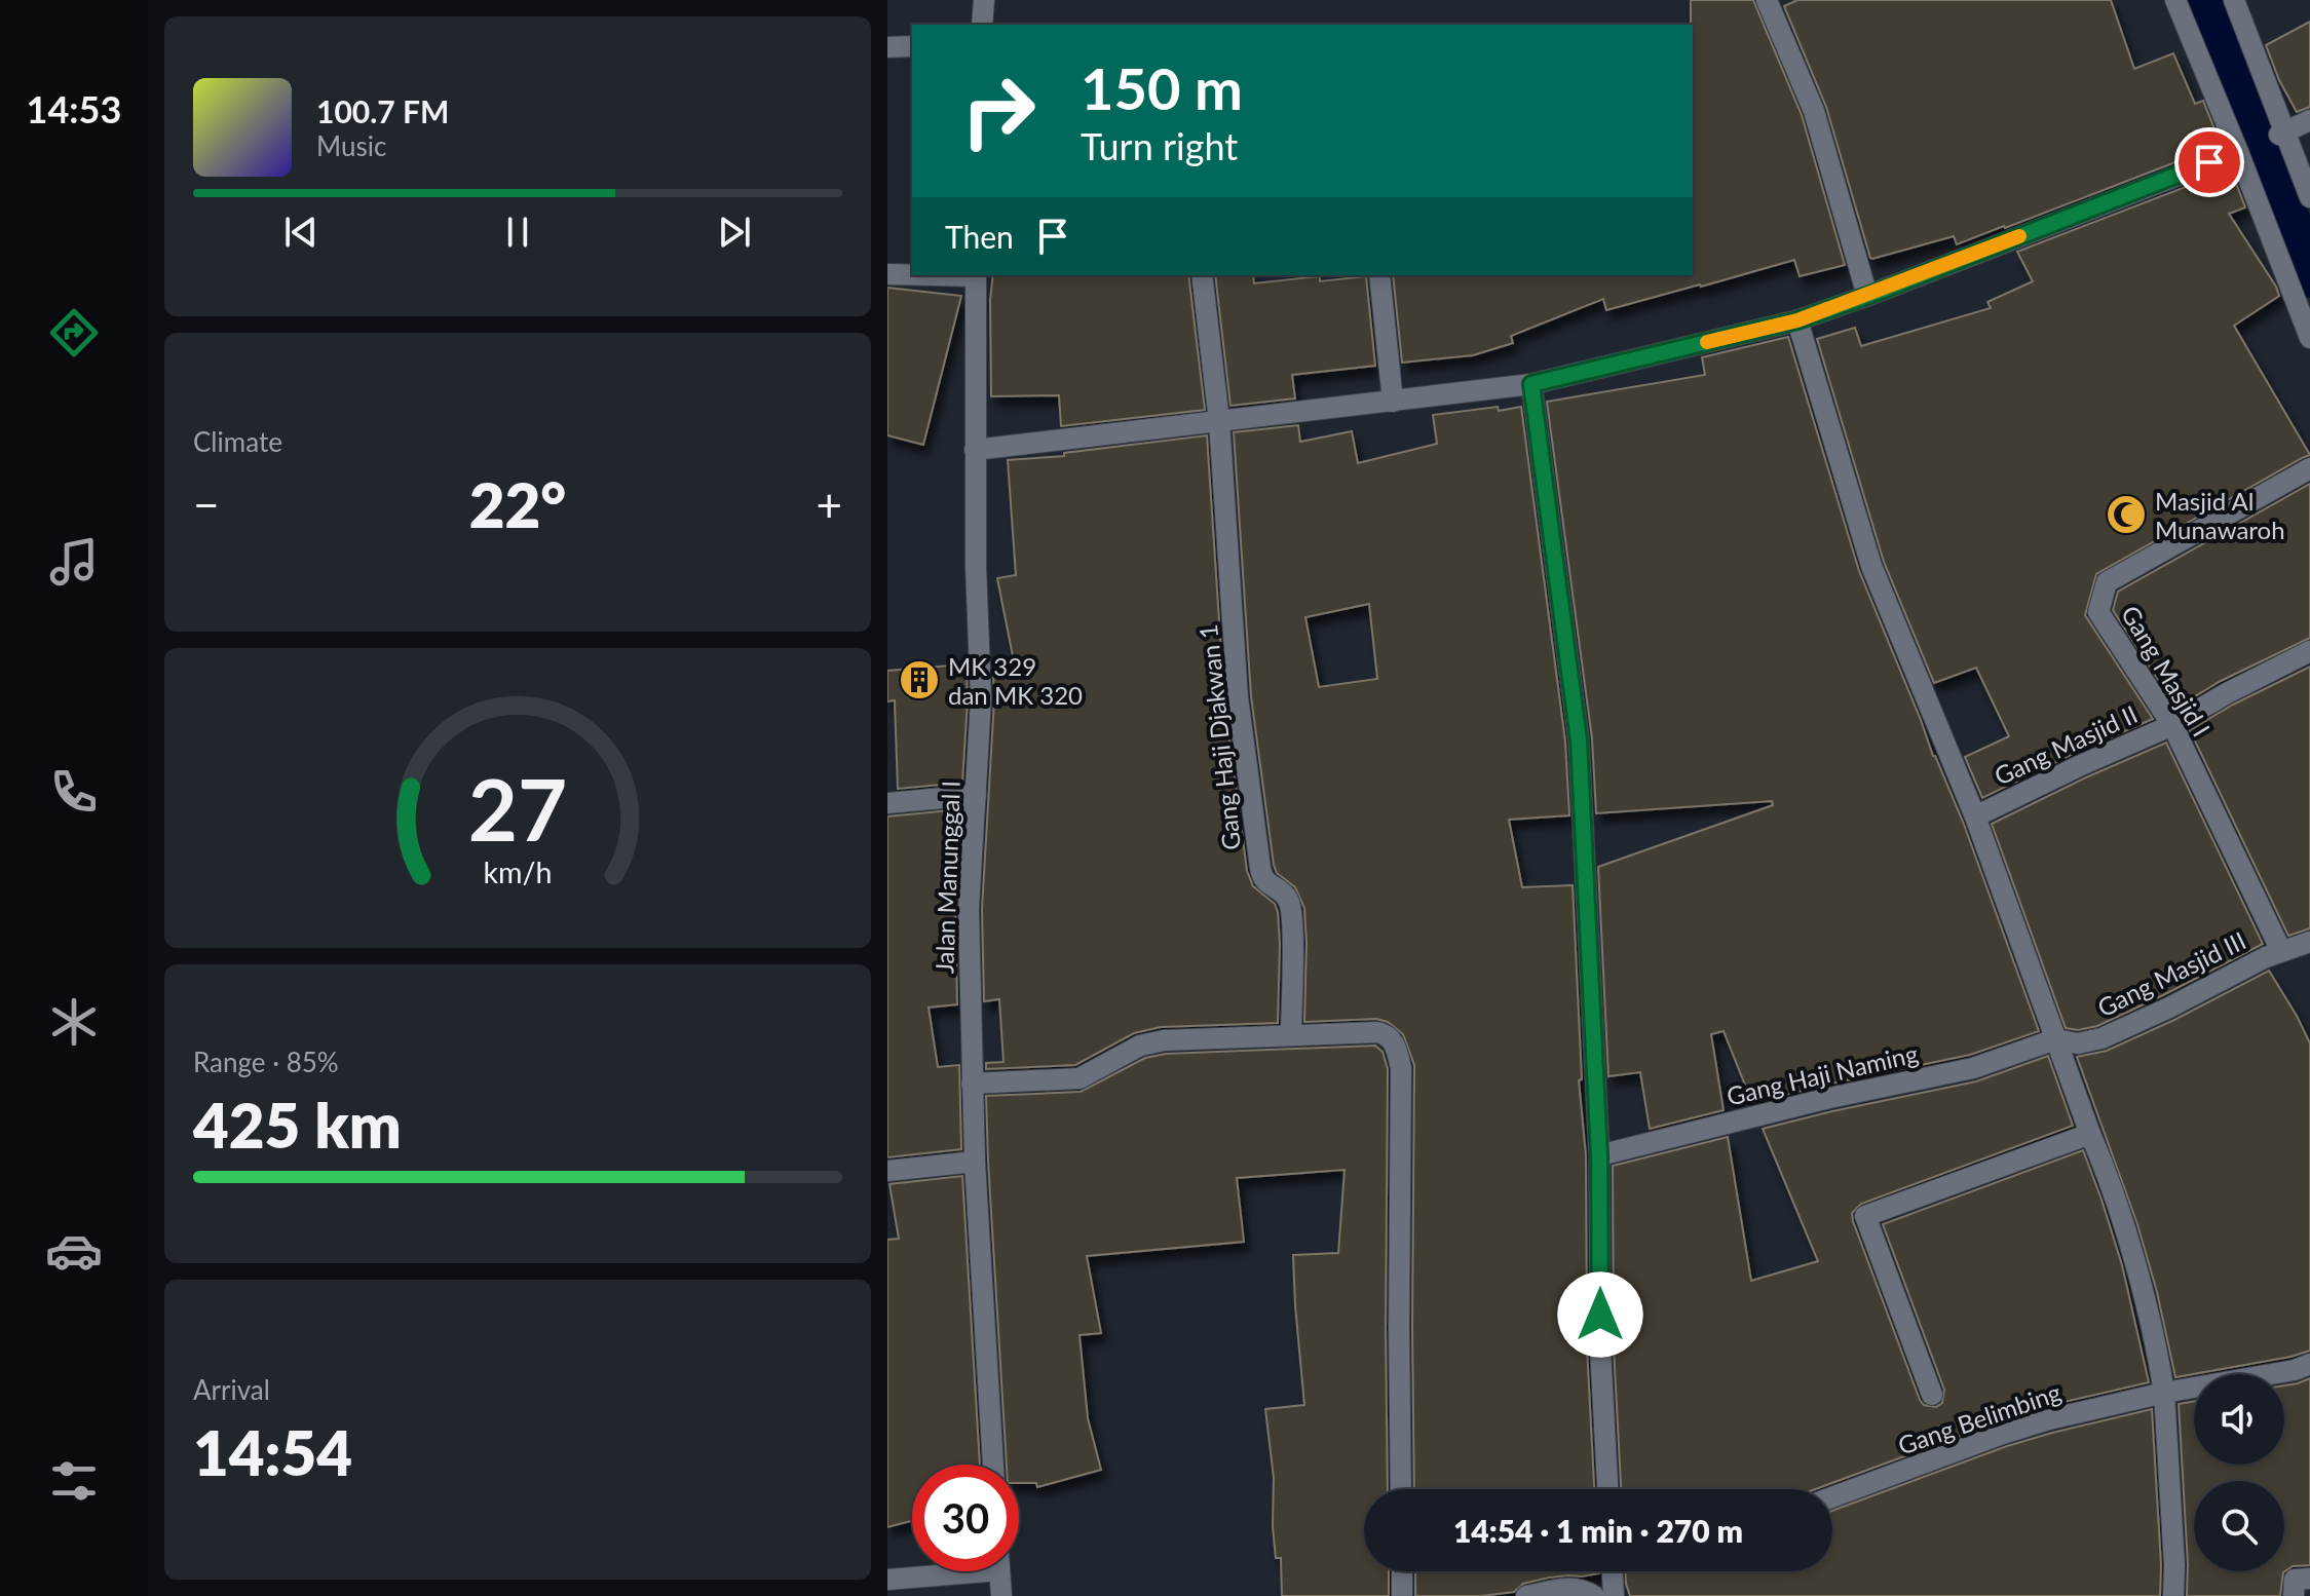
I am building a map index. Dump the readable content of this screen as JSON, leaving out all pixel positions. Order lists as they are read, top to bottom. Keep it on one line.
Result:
{"streets":{"street":["Gang Masjid I","Gang Haji Djakwan 1","Gang Masjid II","Jalan Manunggal I","Gang Masjid III","Gang Haji Naming","Gang Belimbing"]},"crossings":[["Gang Masjid I","Gang Masjid II"],["Gang Masjid I","Gang Masjid III"],["Gang Masjid III","Gang Haji Naming"]],"places":{"mosque":["Masjid Al Munawaroh"],"building":["MK 329 dan MK 320"]},"page":{"tabs":"14:53","turn":["150 m","Turn right"],"song":["100.7 FM","Music"],"then":"Then","tile":["Climate",["Range · 85%","425 km"],["Arrival","14:54"]],"heat":["−","22°","+"],"limit":"30","trip":"14:54 · 1 min · 270 m","gauge":["27","km/h"]}}
